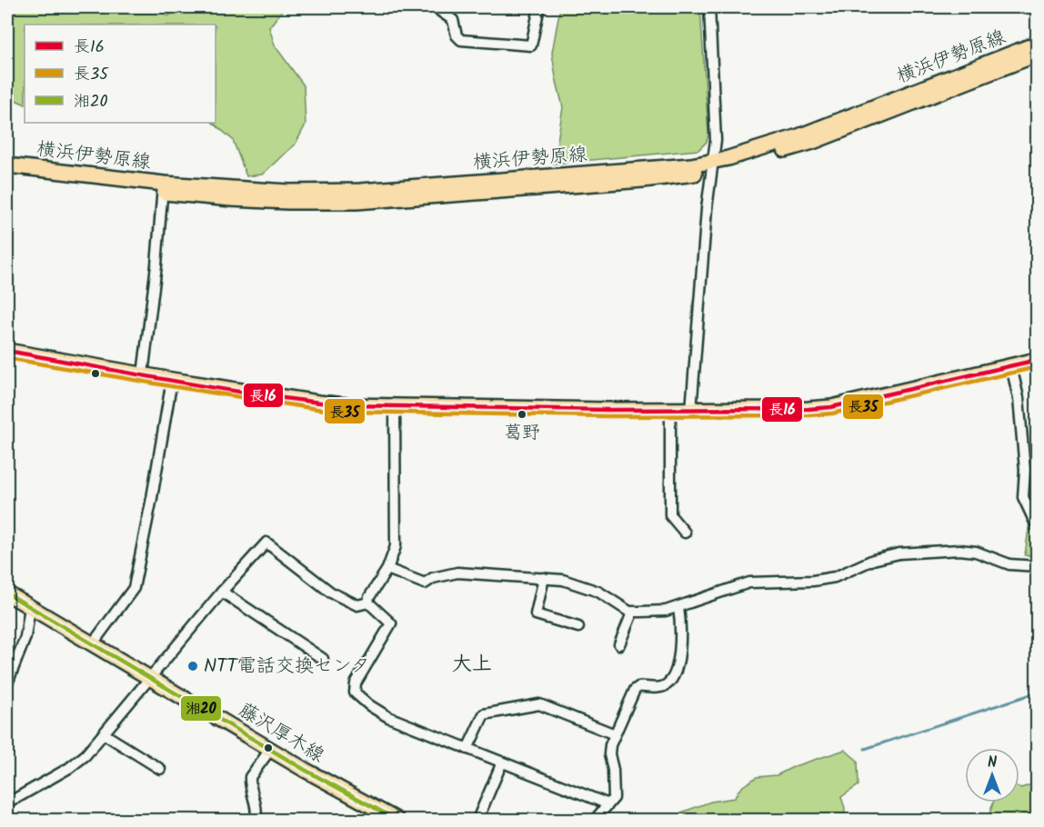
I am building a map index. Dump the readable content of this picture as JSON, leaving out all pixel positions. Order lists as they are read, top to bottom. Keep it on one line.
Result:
{"streets":{"main road":["横浜伊勢原線","藤沢厚木線"]},"districts":["大上"],"places":["葛野","NTT電話交換センタ"],"lines":["transit line 長16","transit line 長35","transit line 湘20"],"legend":["長16","長35","湘20"],"north":"top"}
